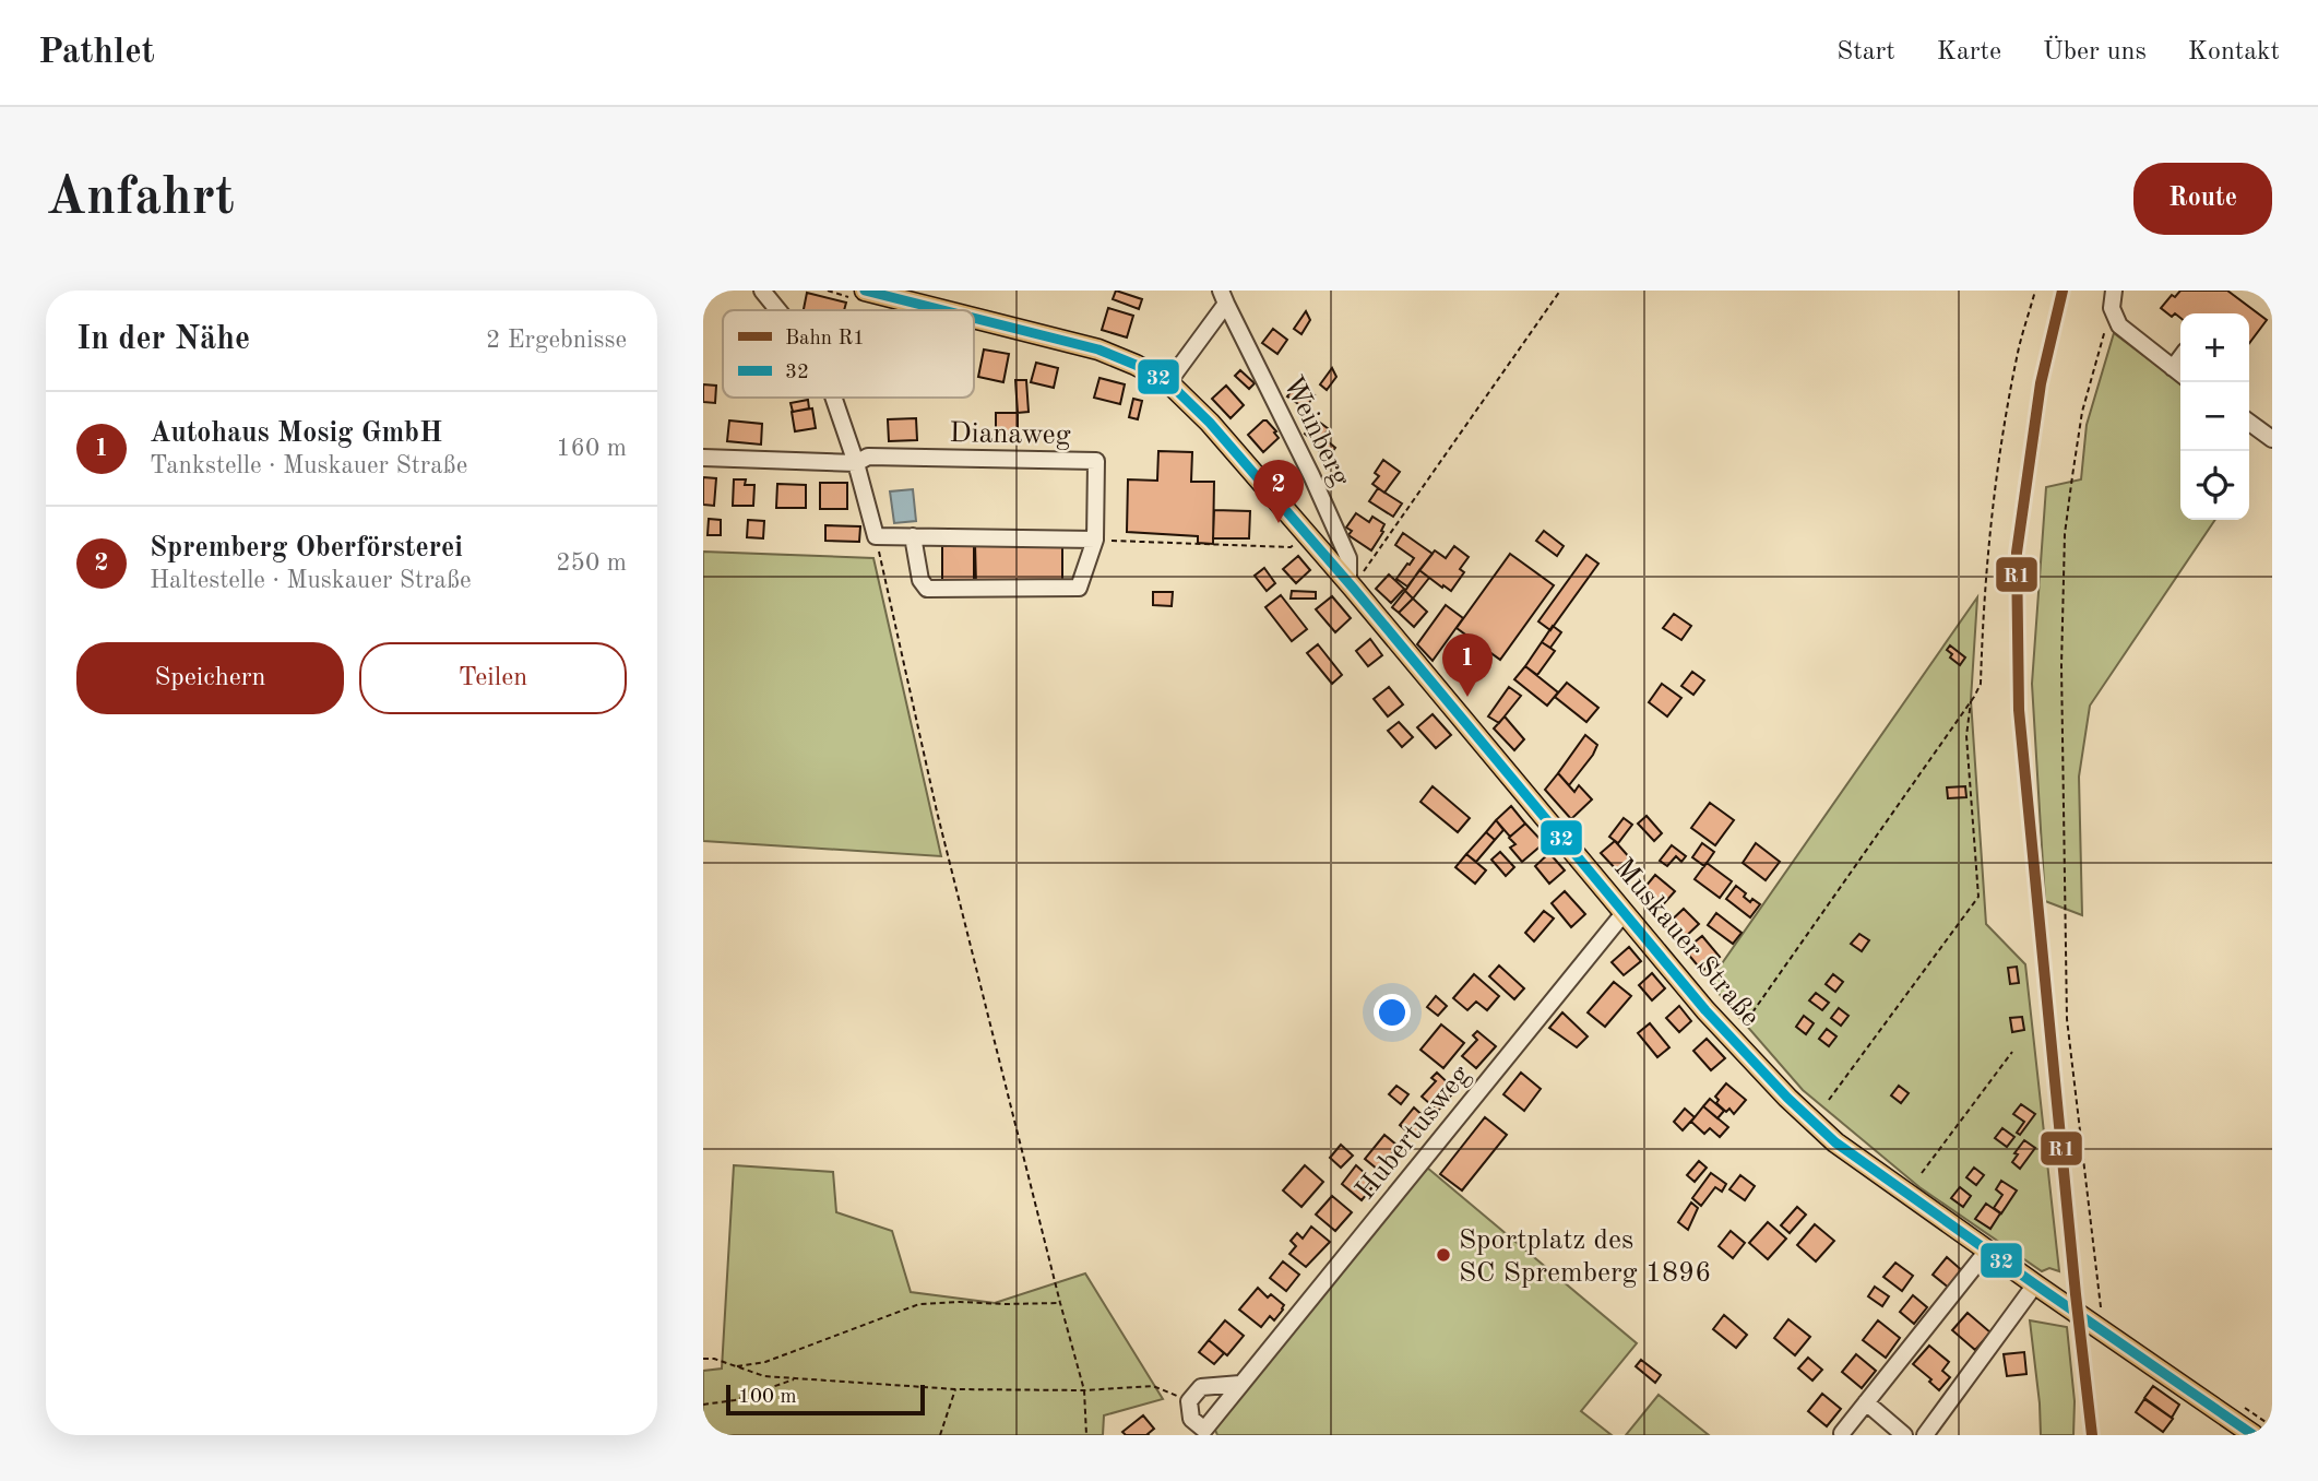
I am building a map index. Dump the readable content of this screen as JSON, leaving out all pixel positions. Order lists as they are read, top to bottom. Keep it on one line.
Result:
{"streets":{"main road":["Muskauer Straße"],"street":["Weinberg","Dianaweg","Hubertusweg"]},"crossings":[["Weinberg","Muskauer Straße"],["Muskauer Straße","Hubertusweg"]],"places":["Sportplatz des SC Spremberg 1896"],"lines":["rail line R1","transit line 32"],"legend":["Bahn R1","32"],"scale_bar":"100 m","page":{"header":"Pathlet","nav":["Start","Karte","Über uns","Kontakt"],"buttons":["Route",["Speichern","Teilen"]],"title":"Anfahrt","heading":["In der Nähe","2 Ergebnisse"],"map_buttons":["+","−"],"list":[{"mark":"1","name":"Autohaus Mosig GmbH","note":"Tankstelle · Muskauer Straße","value":"160 m"},{"mark":"2","name":"Spremberg Oberförsterei","note":"Haltestelle · Muskauer Straße","value":"250 m"}],"pins":["2","1"],"scale":"100 m"}}
